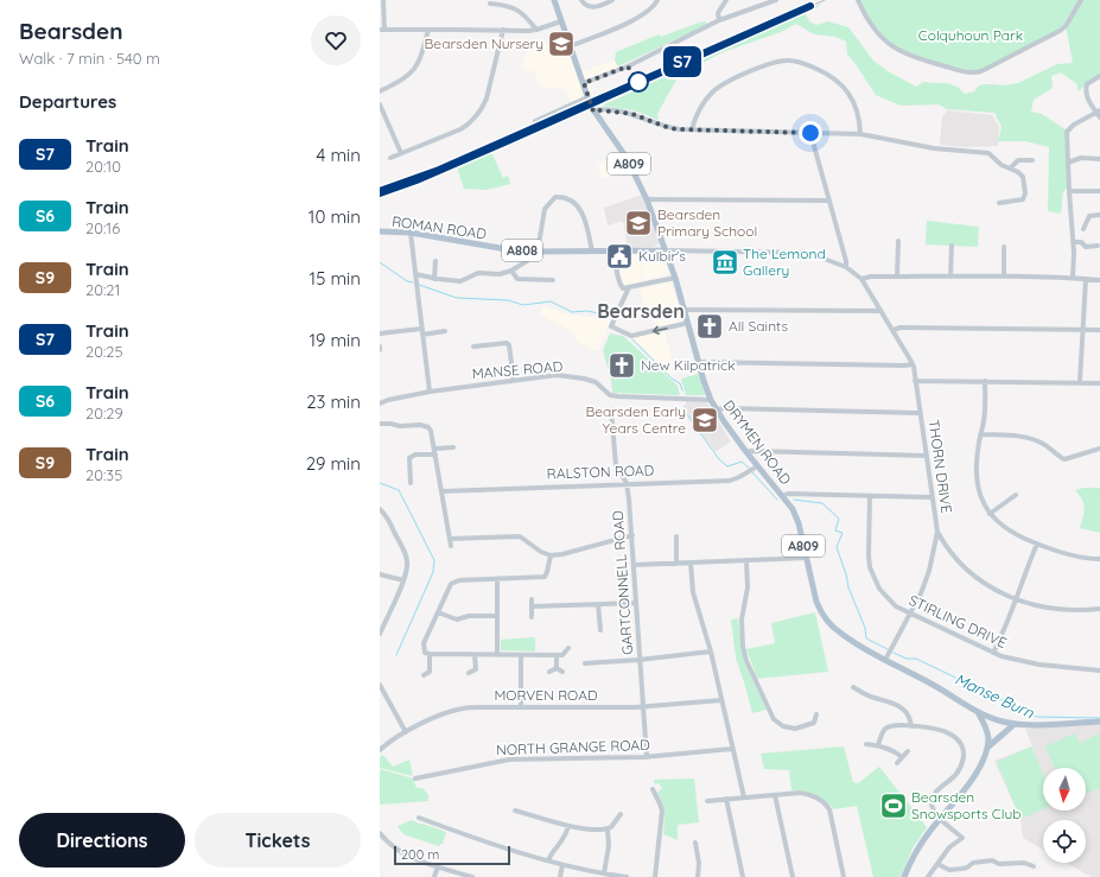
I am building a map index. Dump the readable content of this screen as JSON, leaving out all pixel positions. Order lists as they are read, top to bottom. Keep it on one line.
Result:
{"streets":{"main road":["A809","ROMAN ROAD","A808","DRYMEN ROAD"],"street":["MANSE ROAD","THORN DRIVE","RALSTON ROAD","GARTCONNELL ROAD","STIRLING DRIVE","MORVEN ROAD","NORTH GRANGE ROAD"]},"crossings":[["ROMAN ROAD","DRYMEN ROAD"],["MANSE ROAD","DRYMEN ROAD"],["DRYMEN ROAD","THORN DRIVE"],["DRYMEN ROAD","RALSTON ROAD"],["THORN DRIVE","STIRLING DRIVE"],["RALSTON ROAD","GARTCONNELL ROAD"],["GARTCONNELL ROAD","MORVEN ROAD"],["GARTCONNELL ROAD","NORTH GRANGE ROAD"]],"districts":["Bearsden"],"water":["Manse Burn"],"parks":["Colquhoun Park"],"places":{"school or university":["Bearsden Nursery","Bearsden Primary School","Bearsden Early Years Centre"],"public building":["Kulbir's"],"museum":["The Lemond Gallery"],"church":["All Saints","New Kilpatrick"],"sports":["Bearsden Snowsports Club"]},"scale_bar":"200 m","north":"bottom","page":{"heading":[["Bearsden","Walk · 7 min · 540 m"],"Departures"],"on_map":"S7","list":[{"mark":"S7","name":"Train","note":"20:10","value":"4 min"},{"mark":"S6","name":"Train","note":"20:16","value":"10 min"},{"mark":"S9","name":"Train","note":"20:21","value":"15 min"},{"mark":"S7","name":"Train","note":"20:25","value":"19 min"},{"mark":"S6","name":"Train","note":"20:29","value":"23 min"},{"mark":"S9","name":"Train","note":"20:35","value":"29 min"}],"buttons":["Directions","Tickets"],"scale":"200 m"}}
